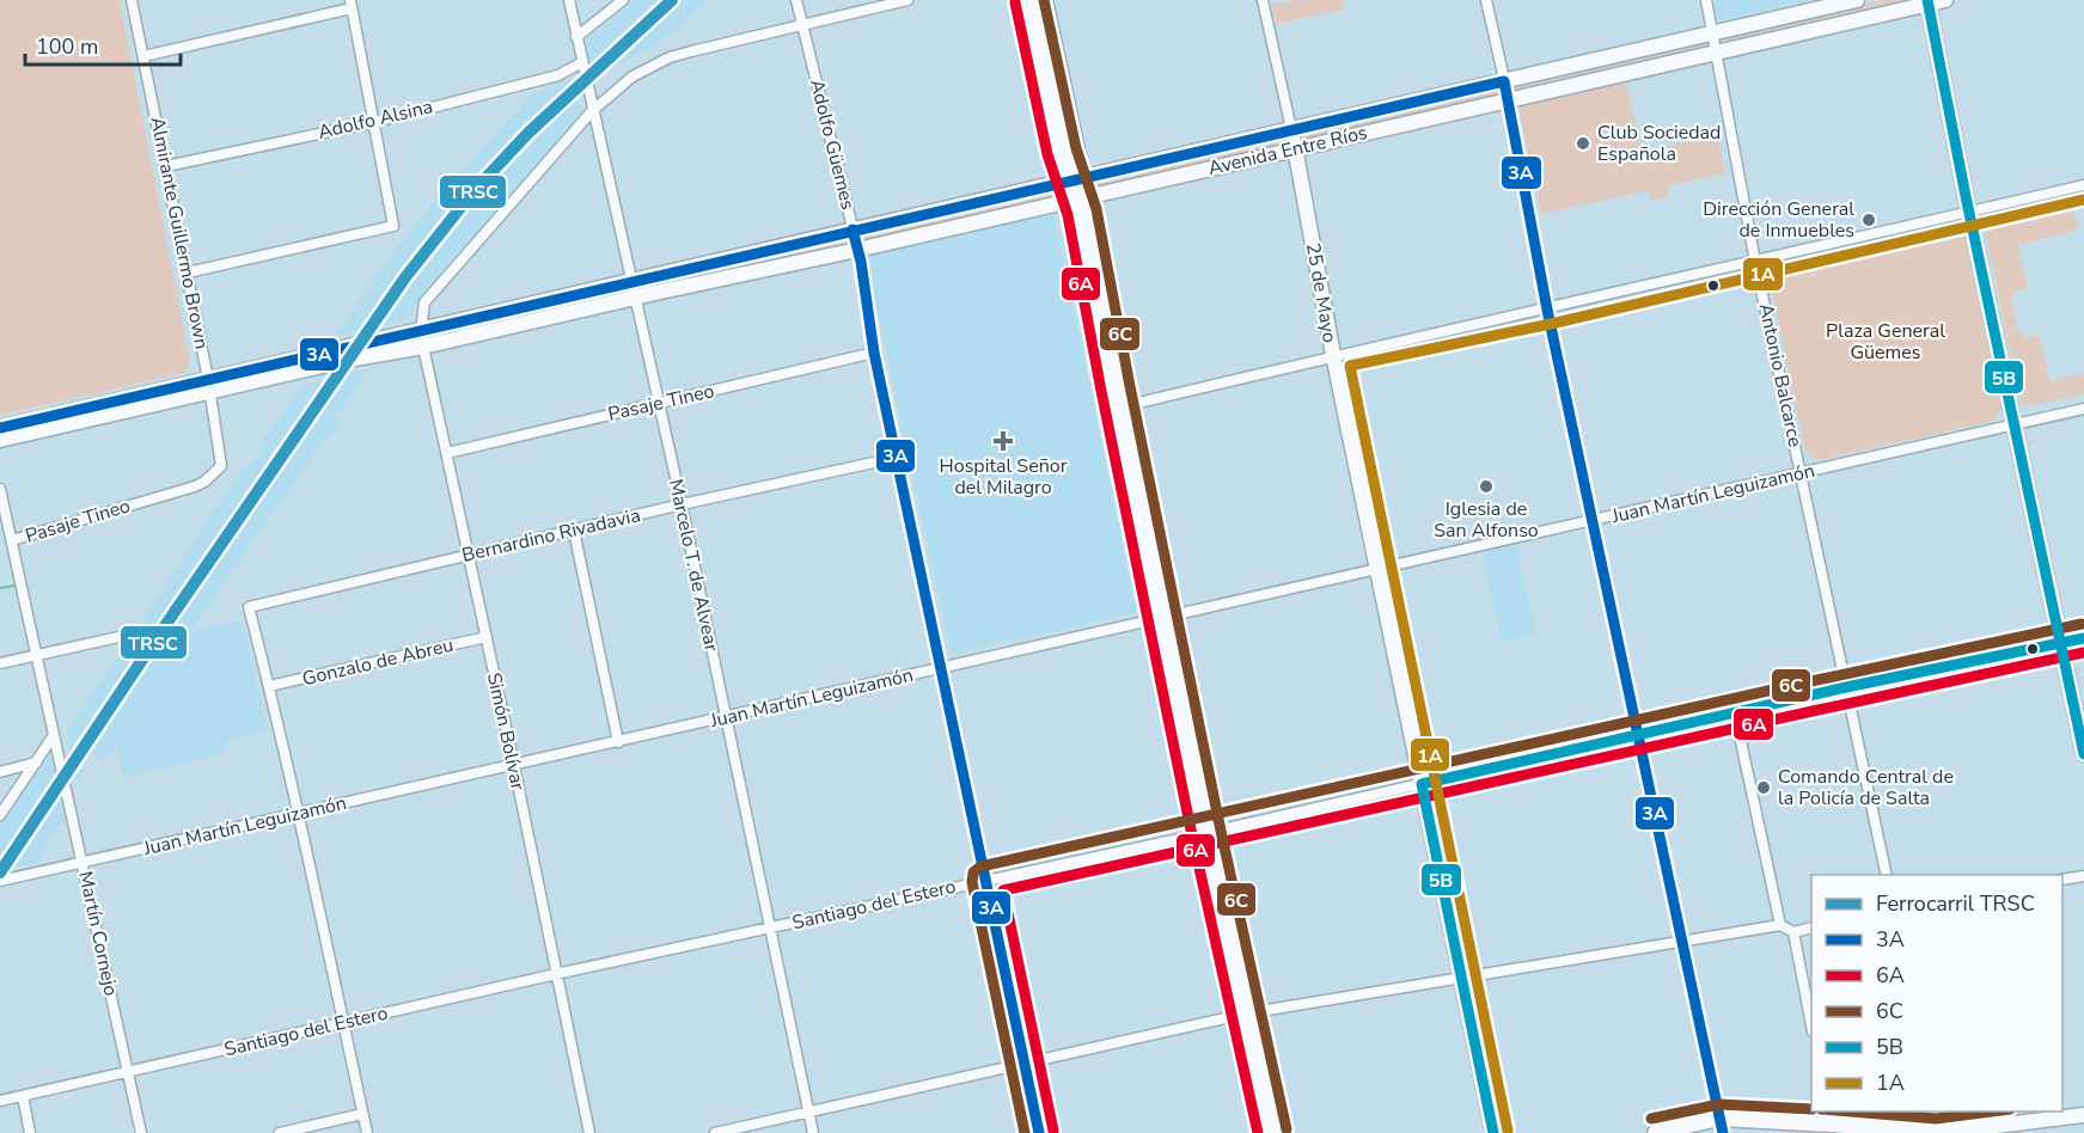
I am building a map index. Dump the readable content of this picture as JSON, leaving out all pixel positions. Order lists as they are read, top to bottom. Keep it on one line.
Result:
{"streets":{"main road":["Avenida Entre Ríos","25 de Mayo"],"street":["Adolfo Alsina","Adolfo Güemes","Almirante Guillermo Brown","Antonio Balcarce","Pasaje Tineo","Juan Martín Leguizamón","Bernardino Rivadavia","Marcelo T. de Alvear","Gonzalo de Abreu","Simón Bolívar","Santiago del Estero","Martín Cornejo"]},"crossings":[["Adolfo Alsina","Almirante Guillermo Brown"],["Adolfo Alsina","Marcelo T. de Alvear"],["Adolfo Güemes","Avenida Entre Ríos"],["Adolfo Güemes","Pasaje Tineo"],["Adolfo Güemes","Juan Martín Leguizamón"],["Adolfo Güemes","Bernardino Rivadavia"],["Adolfo Güemes","Santiago del Estero"],["Avenida Entre Ríos","Almirante Guillermo Brown"],["Avenida Entre Ríos","25 de Mayo"],["Avenida Entre Ríos","Antonio Balcarce"],["Avenida Entre Ríos","Marcelo T. de Alvear"],["Avenida Entre Ríos","Simón Bolívar"],["Almirante Guillermo Brown","Pasaje Tineo"],["25 de Mayo","Juan Martín Leguizamón"],["25 de Mayo","Santiago del Estero"],["Antonio Balcarce","Juan Martín Leguizamón"],["Antonio Balcarce","Santiago del Estero"],["Pasaje Tineo","Marcelo T. de Alvear"],["Pasaje Tineo","Simón Bolívar"],["Pasaje Tineo","Martín Cornejo"],["Juan Martín Leguizamón","Marcelo T. de Alvear"],["Juan Martín Leguizamón","Simón Bolívar"],["Juan Martín Leguizamón","Martín Cornejo"],["Bernardino Rivadavia","Marcelo T. de Alvear"],["Bernardino Rivadavia","Gonzalo de Abreu"],["Bernardino Rivadavia","Simón Bolívar"],["Marcelo T. de Alvear","Santiago del Estero"],["Gonzalo de Abreu","Simón Bolívar"],["Simón Bolívar","Santiago del Estero"],["Santiago del Estero","Martín Cornejo"]],"parks":["Plaza General Güemes"],"places":{"other":["Club Sociedad Española","Dirección General de Inmuebles","Iglesia de San Alfonso","Comando Central de la Policía de Salta"],"health":["Hospital Señor del Milagro"]},"lines":["rail line TRSC","transit line 6C","transit line 5B","transit line 6A","transit line 3A","transit line 1A"],"legend":["Ferrocarril TRSC","3A","6A","6C","5B","1A"],"scale_bar":"100 m"}
